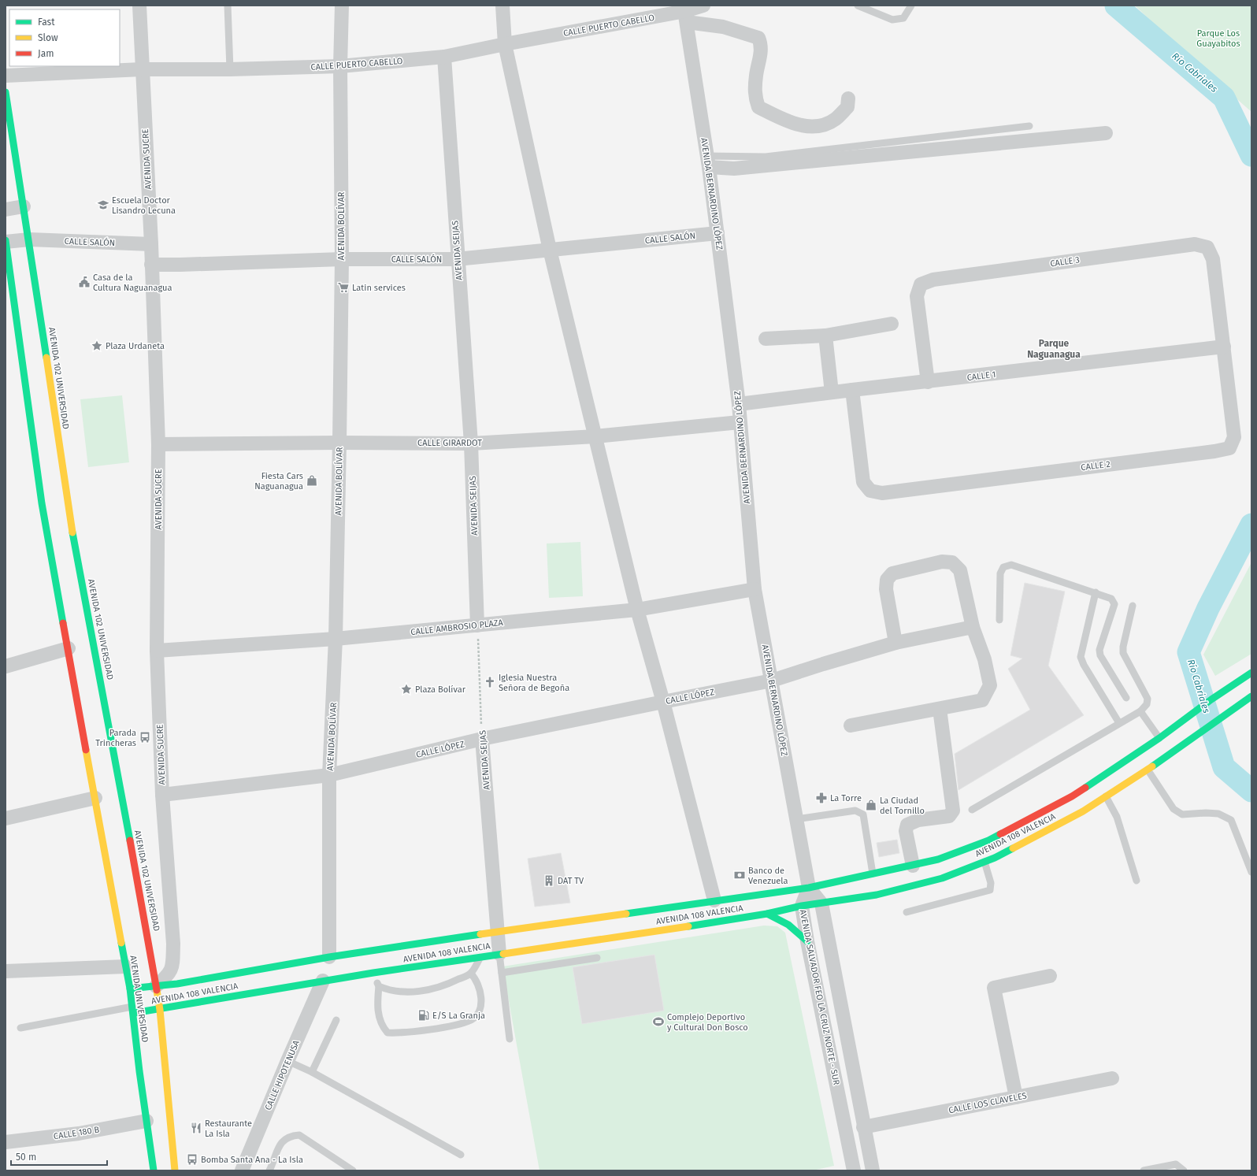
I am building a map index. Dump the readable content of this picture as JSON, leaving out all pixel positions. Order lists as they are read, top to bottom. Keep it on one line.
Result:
{"streets":{"street":["CALLE PUERTO CABELLO","AVENIDA SUCRE","AVENIDA BERNARDINO LÓPEZ","AVENIDA BOLÍVAR","CALLE SALÓN","AVENIDA SEIJAS","CALLE 3","CALLE 1","AVENIDA 102 UNIVERSIDAD","CALLE GIRARDOT","CALLE 2","CALLE AMBROSIO PLAZA","CALLE LÓPEZ","AVENIDA 108 VALENCIA","AVENIDA SALVADOR FEO LA CRUZ NORTE - SUR","AVENIDA UNIVERSIDAD","CALLE HIPOTENUSA","CALLE LOS CLAVELES","CALLE 180 B"]},"crossings":[["CALLE PUERTO CABELLO","AVENIDA SUCRE"],["CALLE PUERTO CABELLO","AVENIDA BERNARDINO LÓPEZ"],["CALLE PUERTO CABELLO","AVENIDA BOLÍVAR"],["CALLE PUERTO CABELLO","AVENIDA SEIJAS"],["AVENIDA SUCRE","CALLE SALÓN"],["AVENIDA SUCRE","AVENIDA 102 UNIVERSIDAD"],["AVENIDA SUCRE","CALLE GIRARDOT"],["AVENIDA SUCRE","CALLE AMBROSIO PLAZA"],["AVENIDA SUCRE","CALLE LÓPEZ"],["AVENIDA SUCRE","AVENIDA 108 VALENCIA"],["AVENIDA BERNARDINO LÓPEZ","CALLE SALÓN"],["AVENIDA BERNARDINO LÓPEZ","CALLE 1"],["AVENIDA BERNARDINO LÓPEZ","CALLE GIRARDOT"],["AVENIDA BERNARDINO LÓPEZ","CALLE AMBROSIO PLAZA"],["AVENIDA BERNARDINO LÓPEZ","CALLE LÓPEZ"],["AVENIDA BERNARDINO LÓPEZ","AVENIDA 108 VALENCIA"],["AVENIDA BERNARDINO LÓPEZ","AVENIDA SALVADOR FEO LA CRUZ NORTE - SUR"],["AVENIDA BOLÍVAR","CALLE SALÓN"],["AVENIDA BOLÍVAR","CALLE GIRARDOT"],["AVENIDA BOLÍVAR","CALLE AMBROSIO PLAZA"],["AVENIDA BOLÍVAR","CALLE LÓPEZ"],["AVENIDA BOLÍVAR","AVENIDA 108 VALENCIA"],["CALLE SALÓN","AVENIDA SEIJAS"],["CALLE SALÓN","AVENIDA 102 UNIVERSIDAD"],["AVENIDA SEIJAS","CALLE GIRARDOT"],["AVENIDA SEIJAS","CALLE AMBROSIO PLAZA"],["AVENIDA SEIJAS","CALLE LÓPEZ"],["AVENIDA SEIJAS","AVENIDA 108 VALENCIA"],["CALLE 3","CALLE 1"],["CALLE 3","CALLE 2"],["CALLE 1","CALLE 2"],["AVENIDA 102 UNIVERSIDAD","AVENIDA 108 VALENCIA"],["AVENIDA 108 VALENCIA","AVENIDA SALVADOR FEO LA CRUZ NORTE - SUR"],["AVENIDA 108 VALENCIA","AVENIDA UNIVERSIDAD"],["AVENIDA 108 VALENCIA","CALLE HIPOTENUSA"],["AVENIDA UNIVERSIDAD","CALLE 180 B"]],"districts":["Parque Naguanagua"],"water":["Río Cabriales"],"parks":["Parque Los Guayabitos"],"places":{"school or university":["Escuela Doctor Lisandro Lecuna"],"public building":["Casa de la Cultura Naguanagua"],"supermarket":["Latin services"],"place":["Plaza Urdaneta","Plaza Bolívar"],"shop":["Fiesta Cars Naguanagua","La Ciudad del Tornillo"],"church":["Iglesia Nuestra Señora de Begoña"],"bus stop":["Parada Trincheras","Bomba Santa Ana - La Isla"],"pharmacy":["La Torre"],"bank":["Banco de Venezuela"],"building":["DAT TV"],"fuel station":["E/S La Granja"],"sports":["Complejo Deportivo y Cultural Don Bosco"],"restaurant":["Restaurante La Isla"]},"legend":["Fast","Slow","Jam"],"scale_bar":"50 m"}
